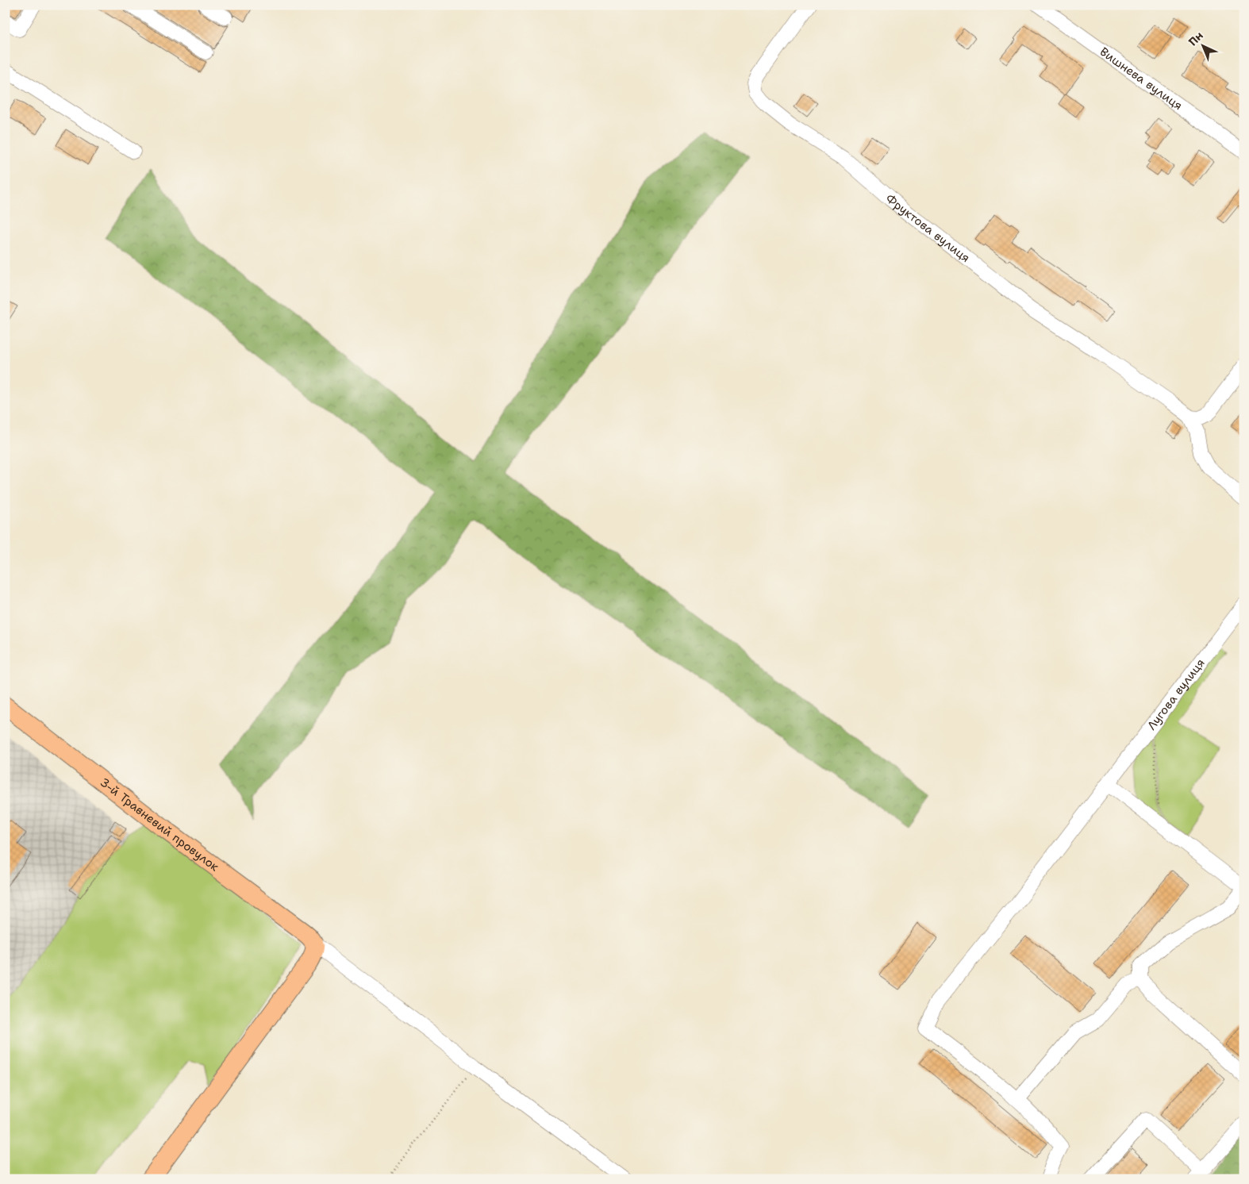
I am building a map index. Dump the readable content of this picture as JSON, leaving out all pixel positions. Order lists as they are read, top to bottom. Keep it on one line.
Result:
{"streets":{"main road":["3-й Травневий провулок"],"street":["Вишнева вулиця","Фруктова вулиця","Лугова вулиця"]},"north":"top left"}
